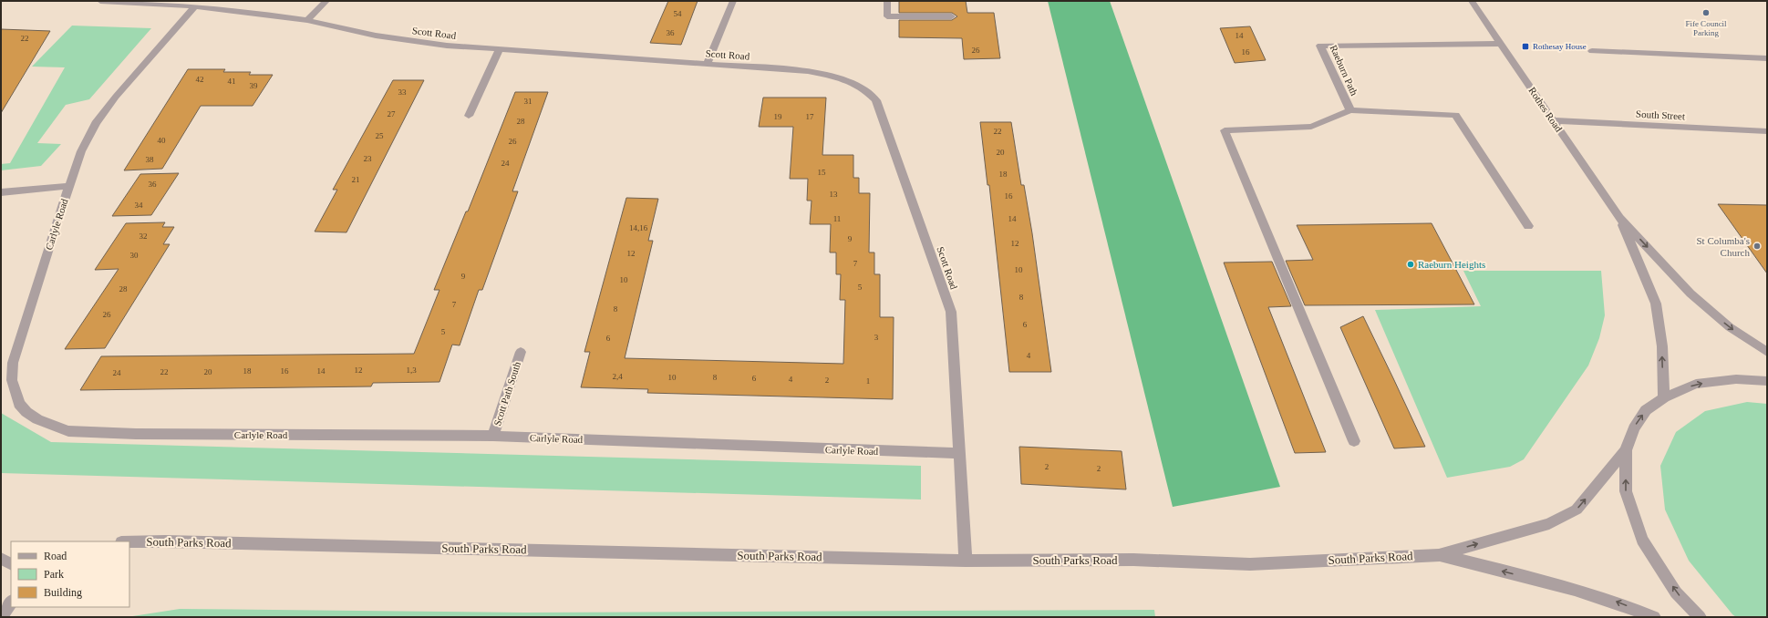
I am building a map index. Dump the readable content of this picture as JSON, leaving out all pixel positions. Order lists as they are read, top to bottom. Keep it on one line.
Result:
{"streets":{"street":["Scott Road","Raeburn Path","Rothes Road","South Street","Carlyle Road","Scott Path South","South Parks Road"]},"crossings":[["Scott Road","Carlyle Road"],["Scott Road","South Parks Road"],["Raeburn Path","Rothes Road"],["Rothes Road","South Street"],["Carlyle Road","Scott Path South"]],"places":{"other":["Fife Council Parking","St Columba's Church","Raeburn Heights"],"transit":["Rothesay House"]},"house_numbers":["54","36","14","22","26","16","42","41","39","33","31","27","19","17","28","22","25","40","26","20","23","38","24","15","18","21","36","13","16","34","11","14","14,16","32","9","12","12","30","7","10","9","10","5","28","8","7","8","26","6","5","3","6","4","12","1,3","18","16","14","22","20","24","2,4","10","8","6","4","2","1","2","2"],"legend":["Road","Park","Building"]}
